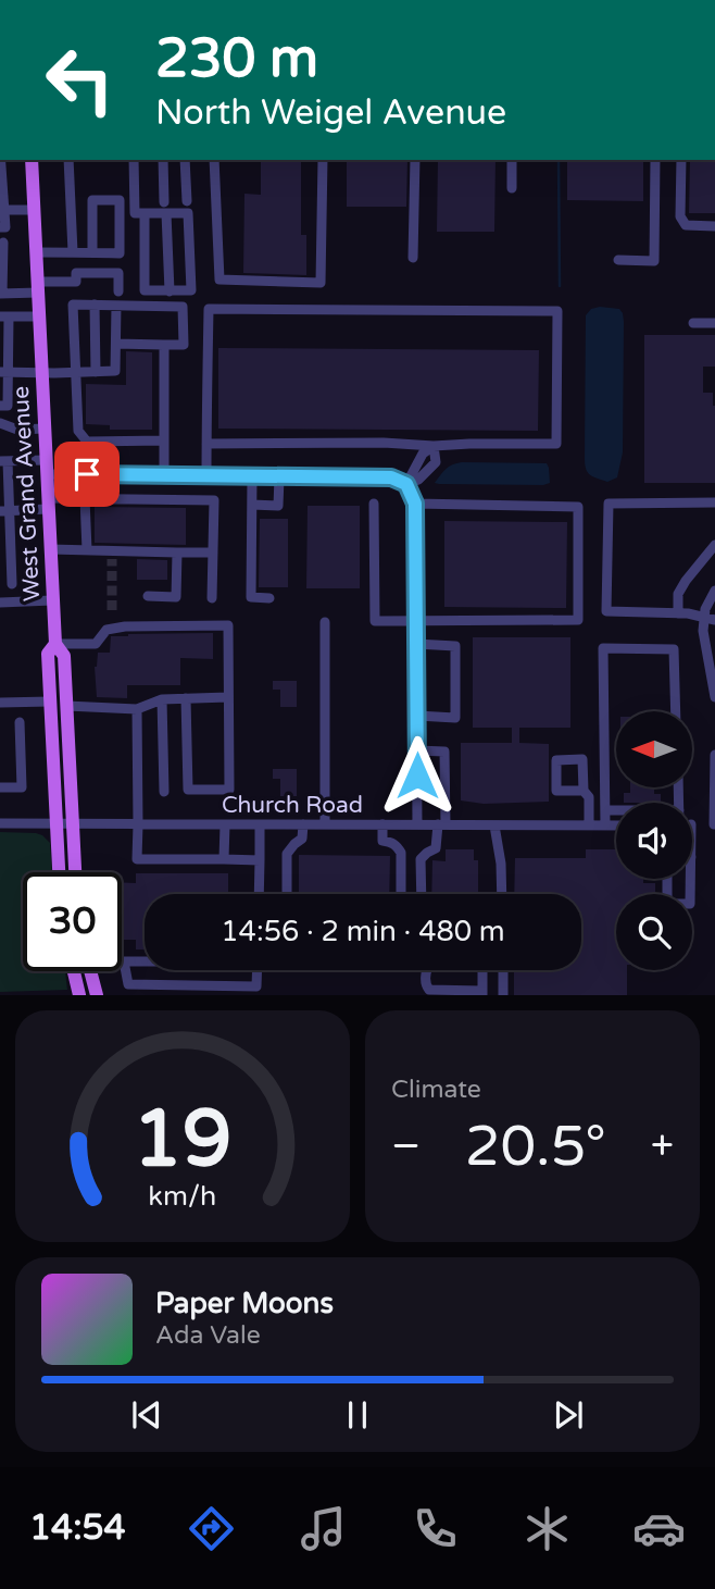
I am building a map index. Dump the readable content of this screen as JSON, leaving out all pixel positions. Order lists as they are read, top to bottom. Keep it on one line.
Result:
{"streets":{"main road":["West Grand Avenue"],"street":["Church Road"]},"crossings":[["West Grand Avenue","Church Road"]],"north":"left","page":{"turn":["230 m","North Weigel Avenue"],"limit":"30","trip":"14:56 · 2 min · 480 m","tile":"Climate","heat":["−","20.5°","+"],"song":["Paper Moons","Ada Vale"],"tabs":"14:54","gauge":["19","km/h"]}}
